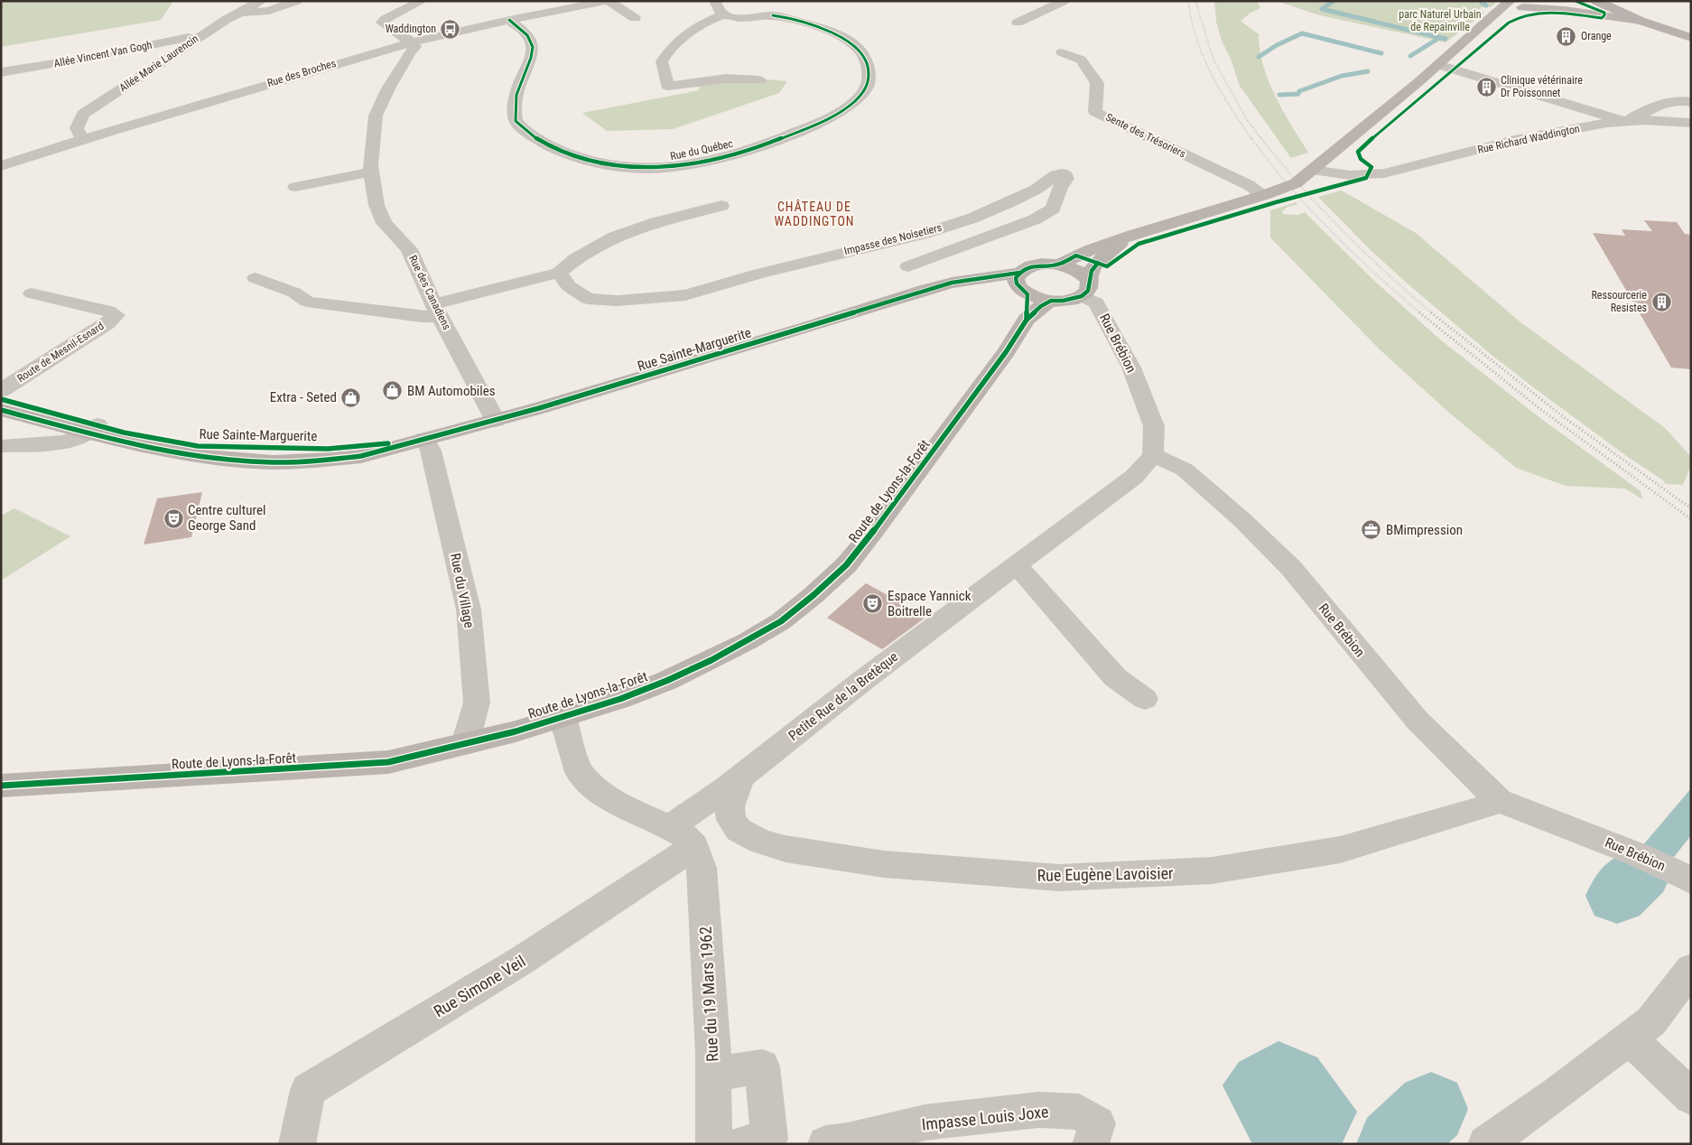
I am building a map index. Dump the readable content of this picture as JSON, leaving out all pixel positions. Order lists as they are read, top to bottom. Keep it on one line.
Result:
{"streets":{"main road":["Rue Sainte-Marguerite","Route de Mesnil-Esnard","Route de Lyons-la-Forêt"],"street":["Allée Vincent Van Gogh","Allée Marie Laurencin","Rue des Broches","Sente des Trésoriers","Rue Richard Waddington","Rue du Québec","Impasse des Noisetiers","Rue des Canadiens","Rue Brébion","Rue du Village","Petite Rue de la Bretèque","Rue Eugène Lavoisier","Rue Simone Veil","Rue du 19 Mars 1962","Impasse Louis Joxe"]},"crossings":[["Allée Vincent Van Gogh","Allée Marie Laurencin"],["Allée Marie Laurencin","Rue des Broches"],["Rue des Broches","Rue du Québec"],["Rue des Broches","Rue des Canadiens"],["Rue des Canadiens","Rue Sainte-Marguerite"],["Rue Brébion","Route de Lyons-la-Forêt"],["Rue Brébion","Petite Rue de la Bretèque"],["Rue Brébion","Rue Eugène Lavoisier"],["Rue Sainte-Marguerite","Route de Mesnil-Esnard"],["Rue Sainte-Marguerite","Route de Lyons-la-Forêt"],["Rue Sainte-Marguerite","Rue du Village"],["Route de Lyons-la-Forêt","Rue du Village"],["Petite Rue de la Bretèque","Rue Eugène Lavoisier"],["Petite Rue de la Bretèque","Rue Simone Veil"],["Petite Rue de la Bretèque","Rue du 19 Mars 1962"],["Rue Simone Veil","Rue du 19 Mars 1962"]],"districts":["CHÂTEAU DE WADDINGTON"],"parks":["parc Naturel Urbain de Repainville"],"places":{"bus stop":["Waddington"],"building":["Orange","Clinique vétérinaire Dr Poissonnet","Ressourcerie Resistes"],"shop":["BM Automobiles","Extra - Seted"],"theatre":["Centre culturel George Sand","Espace Yannick Boitrelle"],"office":["BMimpression"]}}
